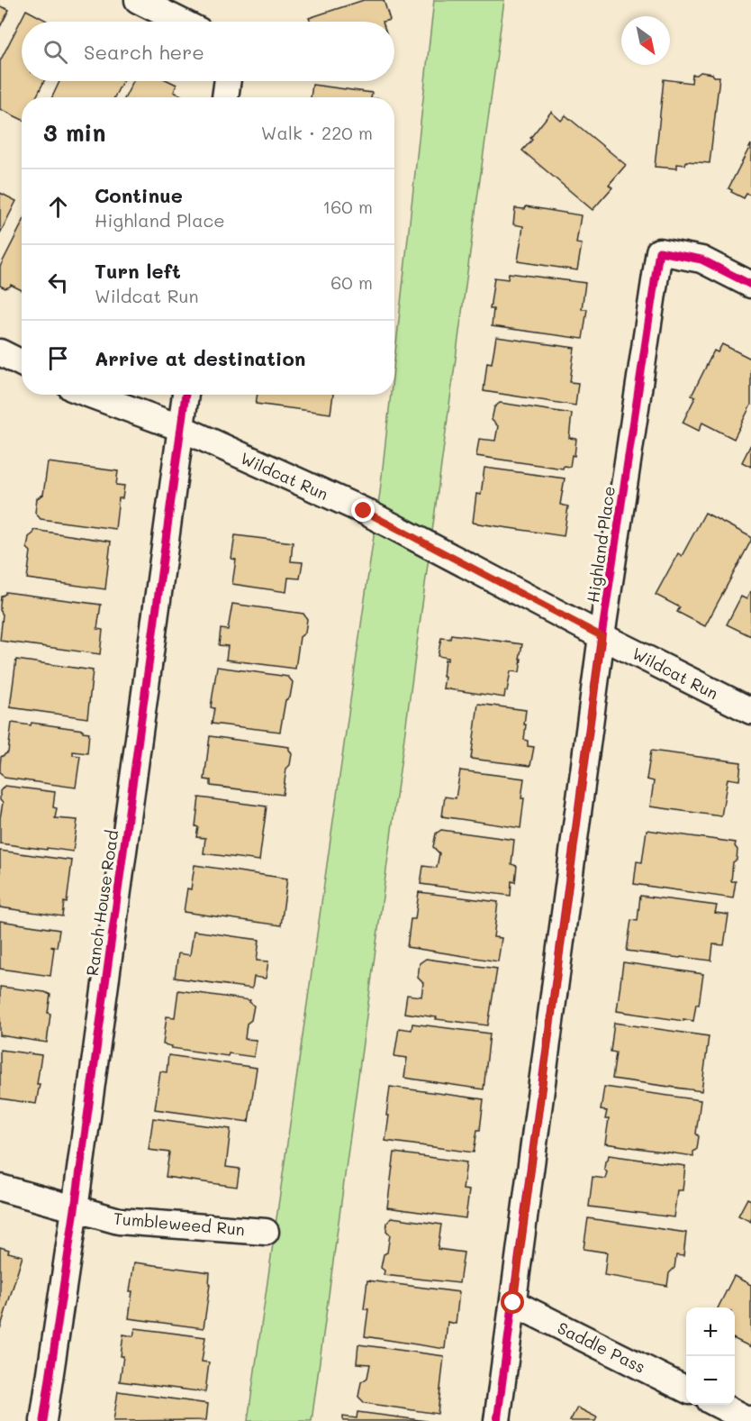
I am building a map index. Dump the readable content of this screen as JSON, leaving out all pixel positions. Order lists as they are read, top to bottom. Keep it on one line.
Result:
{"streets":{"street":["Wildcat Run","Highland Place","Ranch House Road","Tumbleweed Run","Saddle Pass"]},"crossings":[["Wildcat Run","Highland Place"],["Wildcat Run","Ranch House Road"],["Highland Place","Saddle Pass"],["Ranch House Road","Tumbleweed Run"]],"north":"bottom right","page":{"search":"Search here","heading":["3 min","Walk · 220 m"],"list":[["Continue","Highland Place","160 m"],["Turn left","Wildcat Run","60 m"],"Arrive at destination"],"map_buttons":["+","−"]}}
